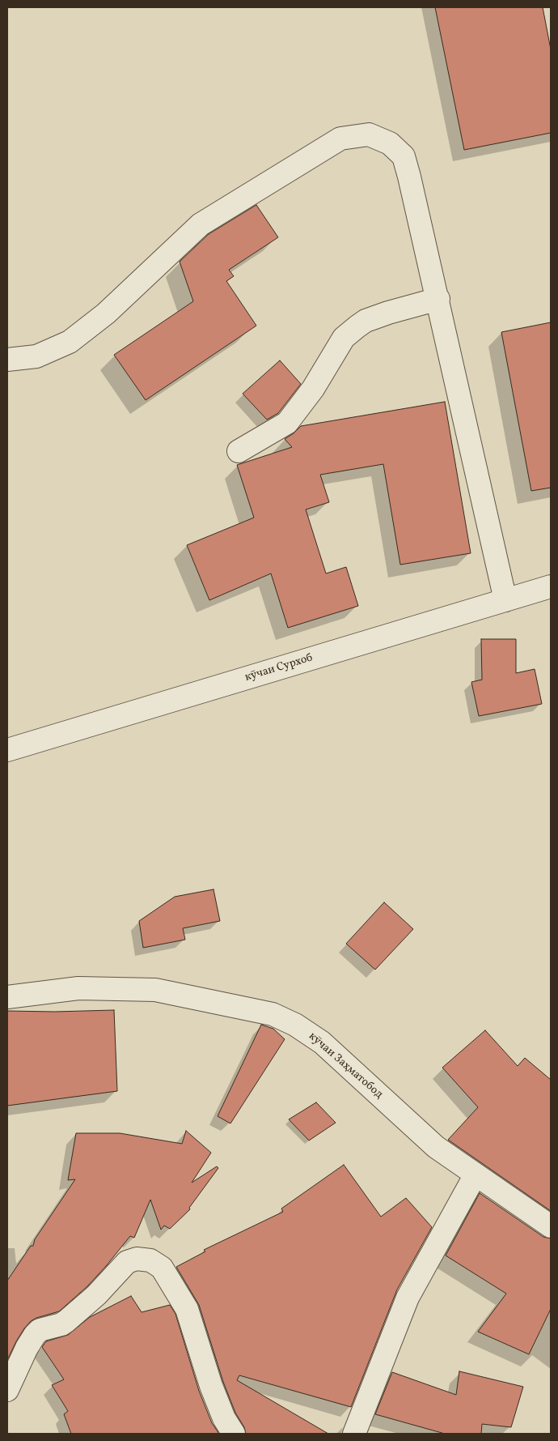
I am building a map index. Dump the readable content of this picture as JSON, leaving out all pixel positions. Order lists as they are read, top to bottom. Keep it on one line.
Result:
{"streets":{"street":["кӯчаи Сурхоб","кӯчаи Заҳматобод"]}}
